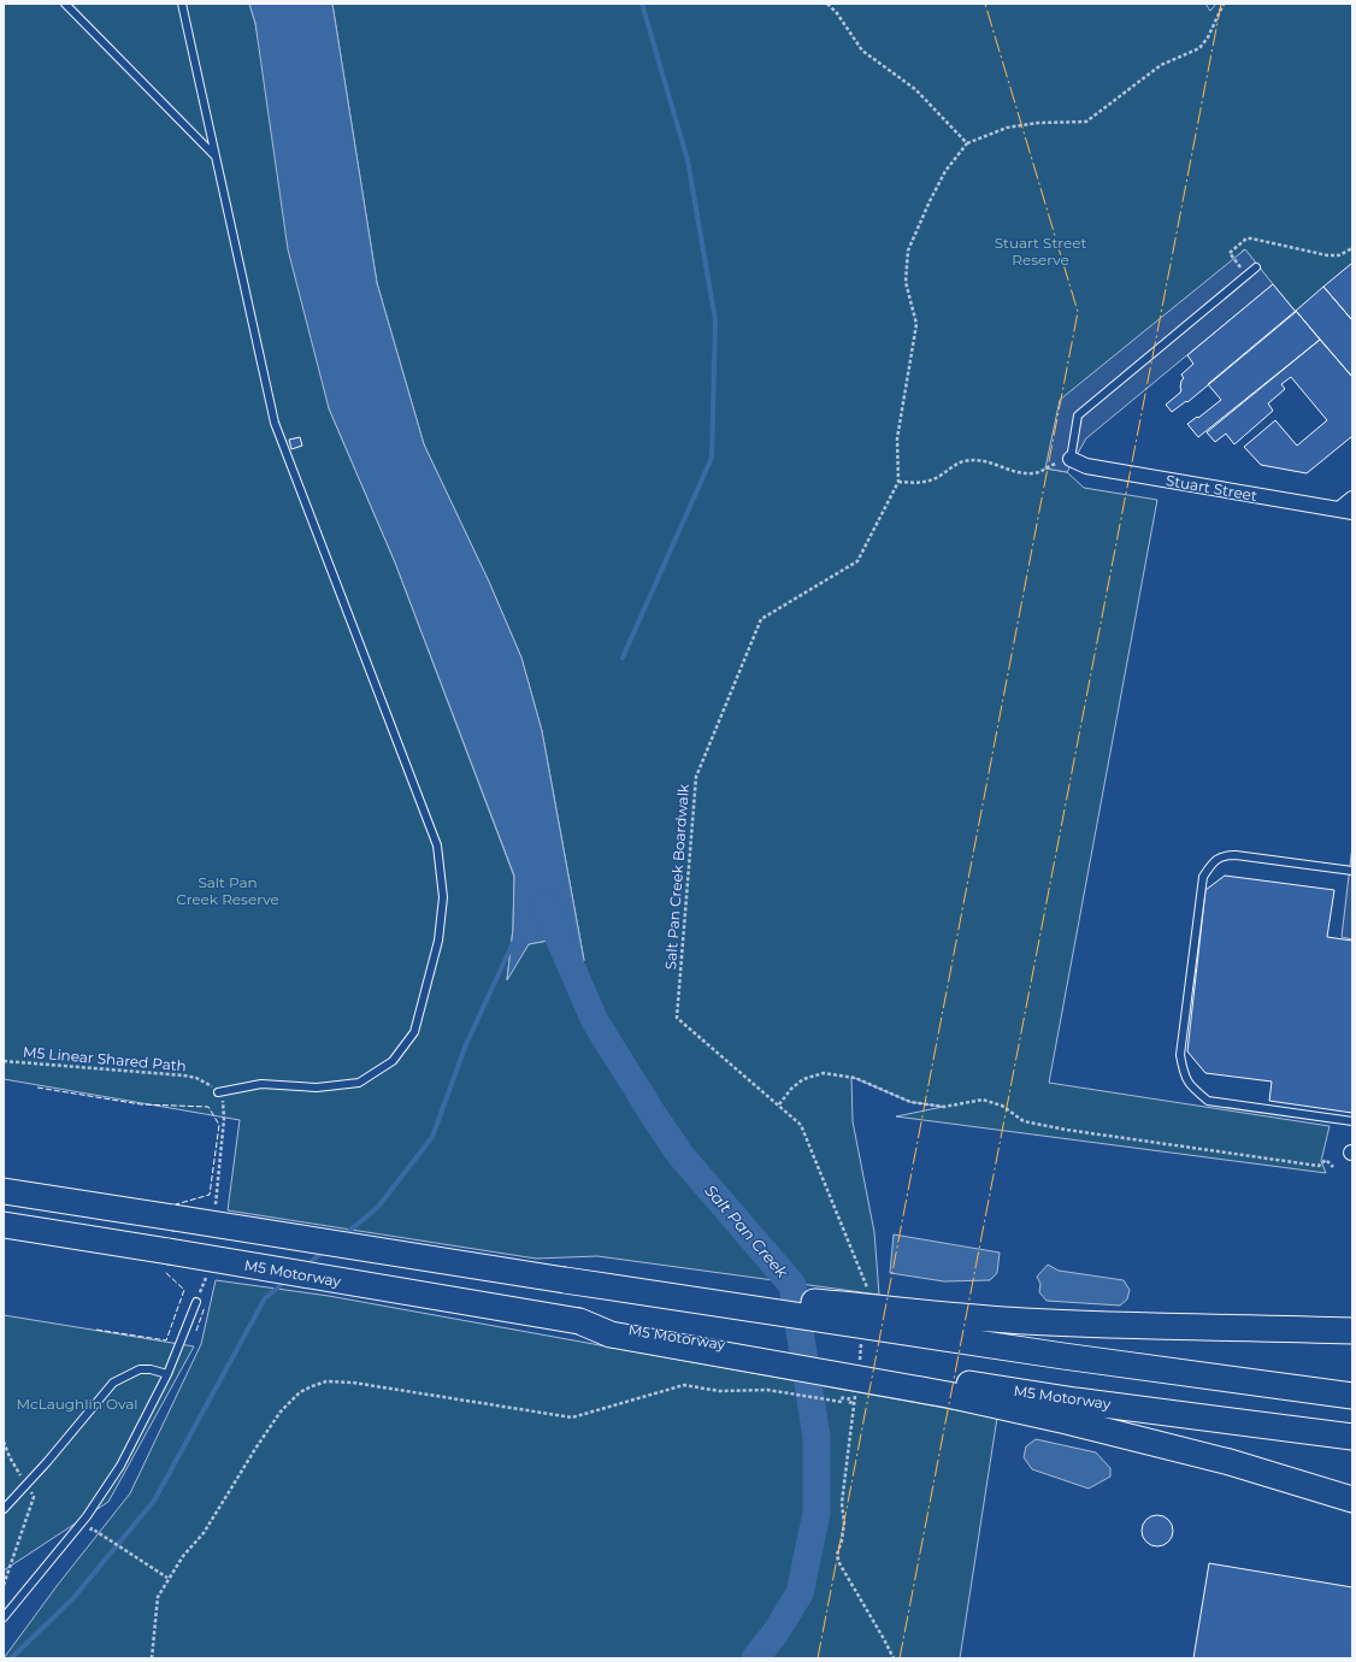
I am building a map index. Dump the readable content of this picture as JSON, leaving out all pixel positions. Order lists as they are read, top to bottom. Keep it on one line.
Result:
{"streets":{"highway":["M5 Motorway"],"street":["Stuart Street"],"path":["Salt Pan Creek Boardwalk","M5 Linear Shared Path"]},"water":["Salt Pan Creek"],"parks":["Stuart Street Reserve","Salt Pan Creek Reserve","McLaughlin Oval"]}
